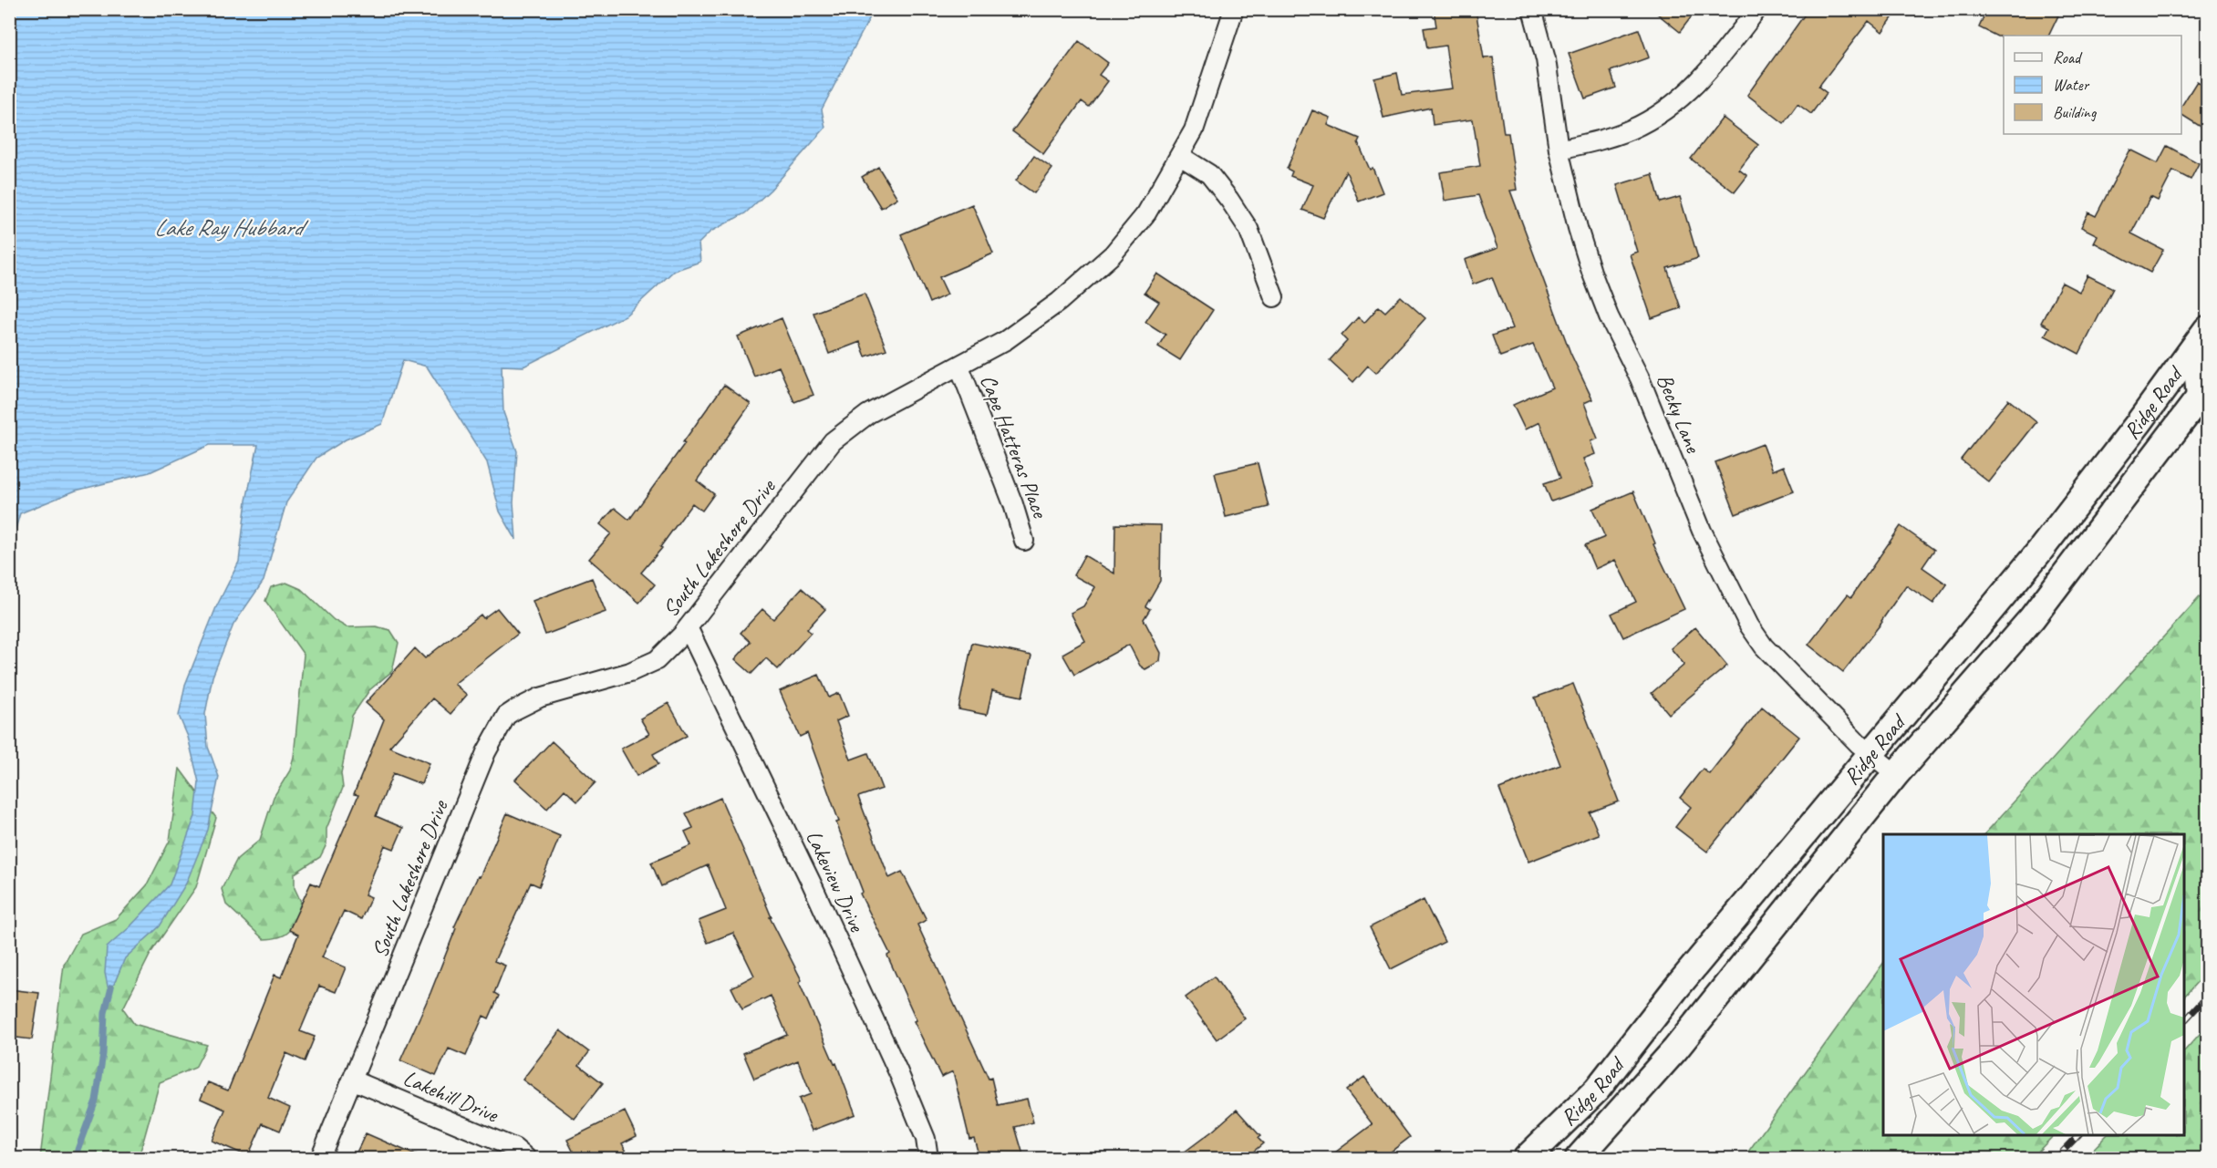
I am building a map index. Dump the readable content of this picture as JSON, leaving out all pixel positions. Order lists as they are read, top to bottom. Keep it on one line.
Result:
{"streets":{"main road":["Ridge Road"],"street":["Becky Lane","Cape Hatteras Place","South Lakeshore Drive","Lakeview Drive","Lakehill Drive"]},"crossings":[["Ridge Road","Becky Lane"],["Cape Hatteras Place","South Lakeshore Drive"],["South Lakeshore Drive","Lakeview Drive"],["South Lakeshore Drive","Lakehill Drive"]],"water":["Lake Ray Hubbard"],"legend":["Road","Water","Building"]}
